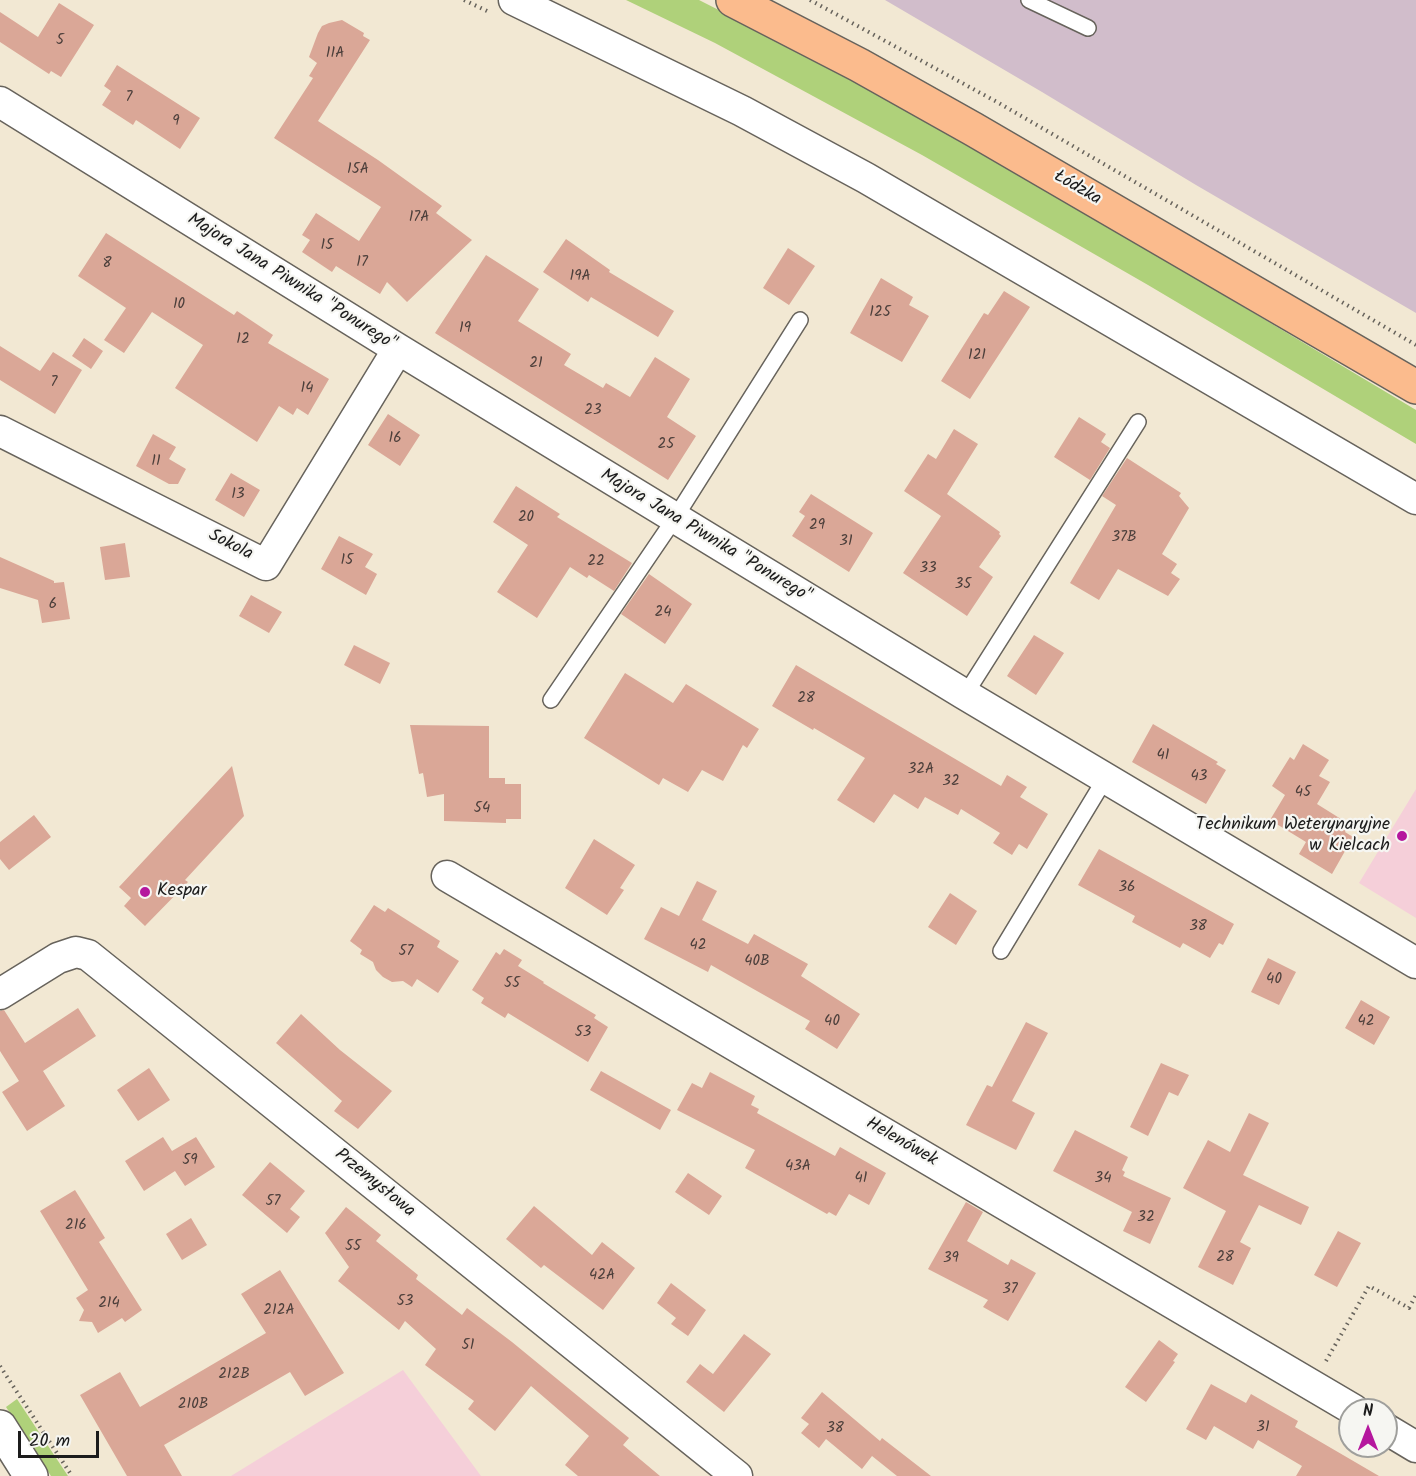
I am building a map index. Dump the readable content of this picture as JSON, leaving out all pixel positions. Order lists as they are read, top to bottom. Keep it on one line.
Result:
{"streets":{"main road":["Łódzka"],"street":["Majora Jana Piwnika \"Ponurego\"","Sokola","Helenówek","Przemysłowa"]},"crossings":[["Majora Jana Piwnika \"Ponurego\"","Sokola"]],"places":["Technikum Weterynaryjne w Kielcach","Kespar"],"house_numbers":["5","11A","7","9","15A","17A","15","17","8","19A","10","125","19","12","121","21","7","14","23","16","25","11","13","20","29","37B","31","15","22","33","35","6","24","28","41","32A","43","32","45","54","36","38","42","57","40B","40","55","40","42","53","59","43A","41","34","57","32","216","55","28","39","42A","37","53","214","212A","51","212B","210B","31","38"],"scale_bar":"20 m","north":"top"}
